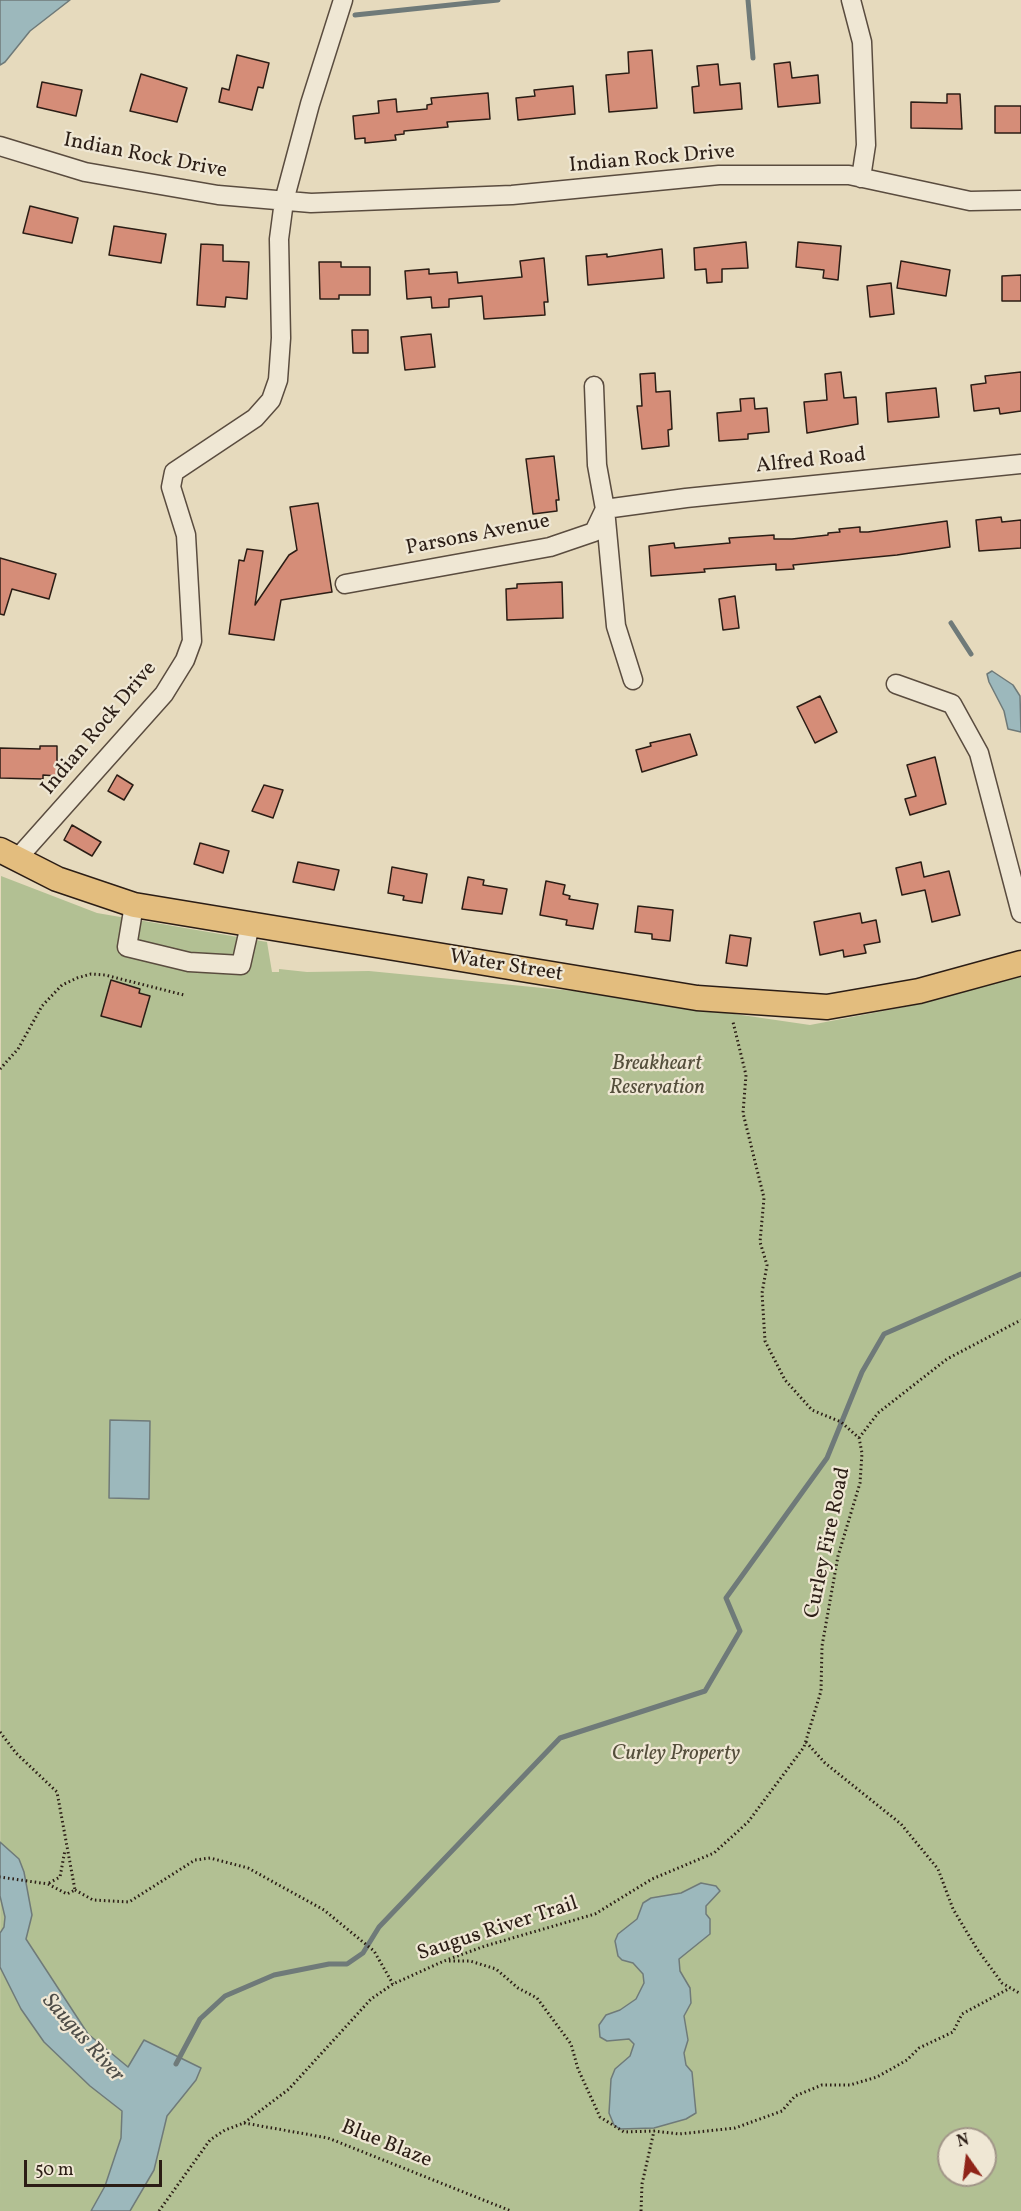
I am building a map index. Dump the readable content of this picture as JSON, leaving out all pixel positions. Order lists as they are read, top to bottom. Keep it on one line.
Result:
{"streets":{"main road":["Water Street"],"street":["Indian Rock Drive","Alfred Road","Parsons Avenue"],"path":["Curley Fire Road","Saugus River Trail","Blue Blaze"]},"crossings":[["Indian Rock Drive","Water Street"],["Alfred Road","Parsons Avenue"],["Curley Fire Road","Saugus River Trail"],["Saugus River Trail","Blue Blaze"]],"water":["Saugus River"],"parks":["Breakheart Reservation","Curley Property"],"scale_bar":"50 m","north":"top"}
